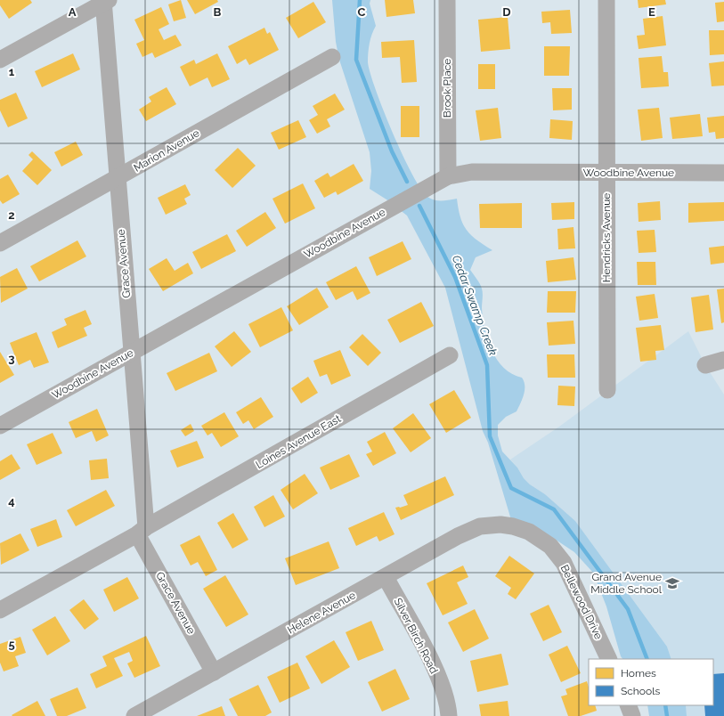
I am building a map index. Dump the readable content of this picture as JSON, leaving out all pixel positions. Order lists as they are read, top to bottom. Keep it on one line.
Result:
{"streets":{"street":["Brook Place","Marion Avenue","Woodbine Avenue","Hendricks Avenue","Grace Avenue","Loines Avenue East","Bellewood Drive","Helene Avenue","Silver Birch Road"]},"crossings":[["Brook Place","Woodbine Avenue"],["Marion Avenue","Grace Avenue"],["Woodbine Avenue","Hendricks Avenue"],["Woodbine Avenue","Grace Avenue"],["Grace Avenue","Loines Avenue East"],["Grace Avenue","Helene Avenue"],["Bellewood Drive","Helene Avenue"],["Helene Avenue","Silver Birch Road"]],"water":["Cedar Swamp Creek"],"places":{"school or university":["Grand Avenue Middle School"]},"legend":["Homes","Schools"],"grid":{"columns":["A","B","C","D","E"],"rows":["1","2","3","4","5"]}}
